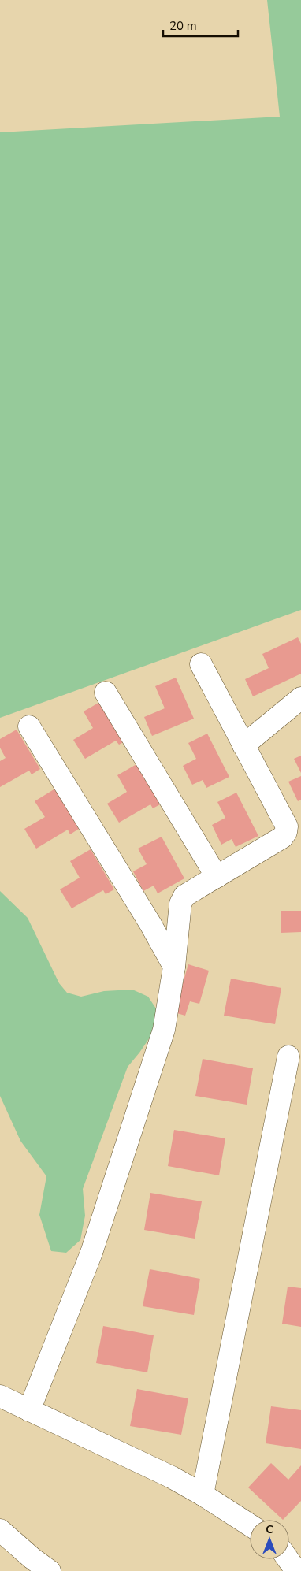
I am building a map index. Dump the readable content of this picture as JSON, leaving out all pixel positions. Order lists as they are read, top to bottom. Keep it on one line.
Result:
{"scale_bar":"20 m","north":"top"}
